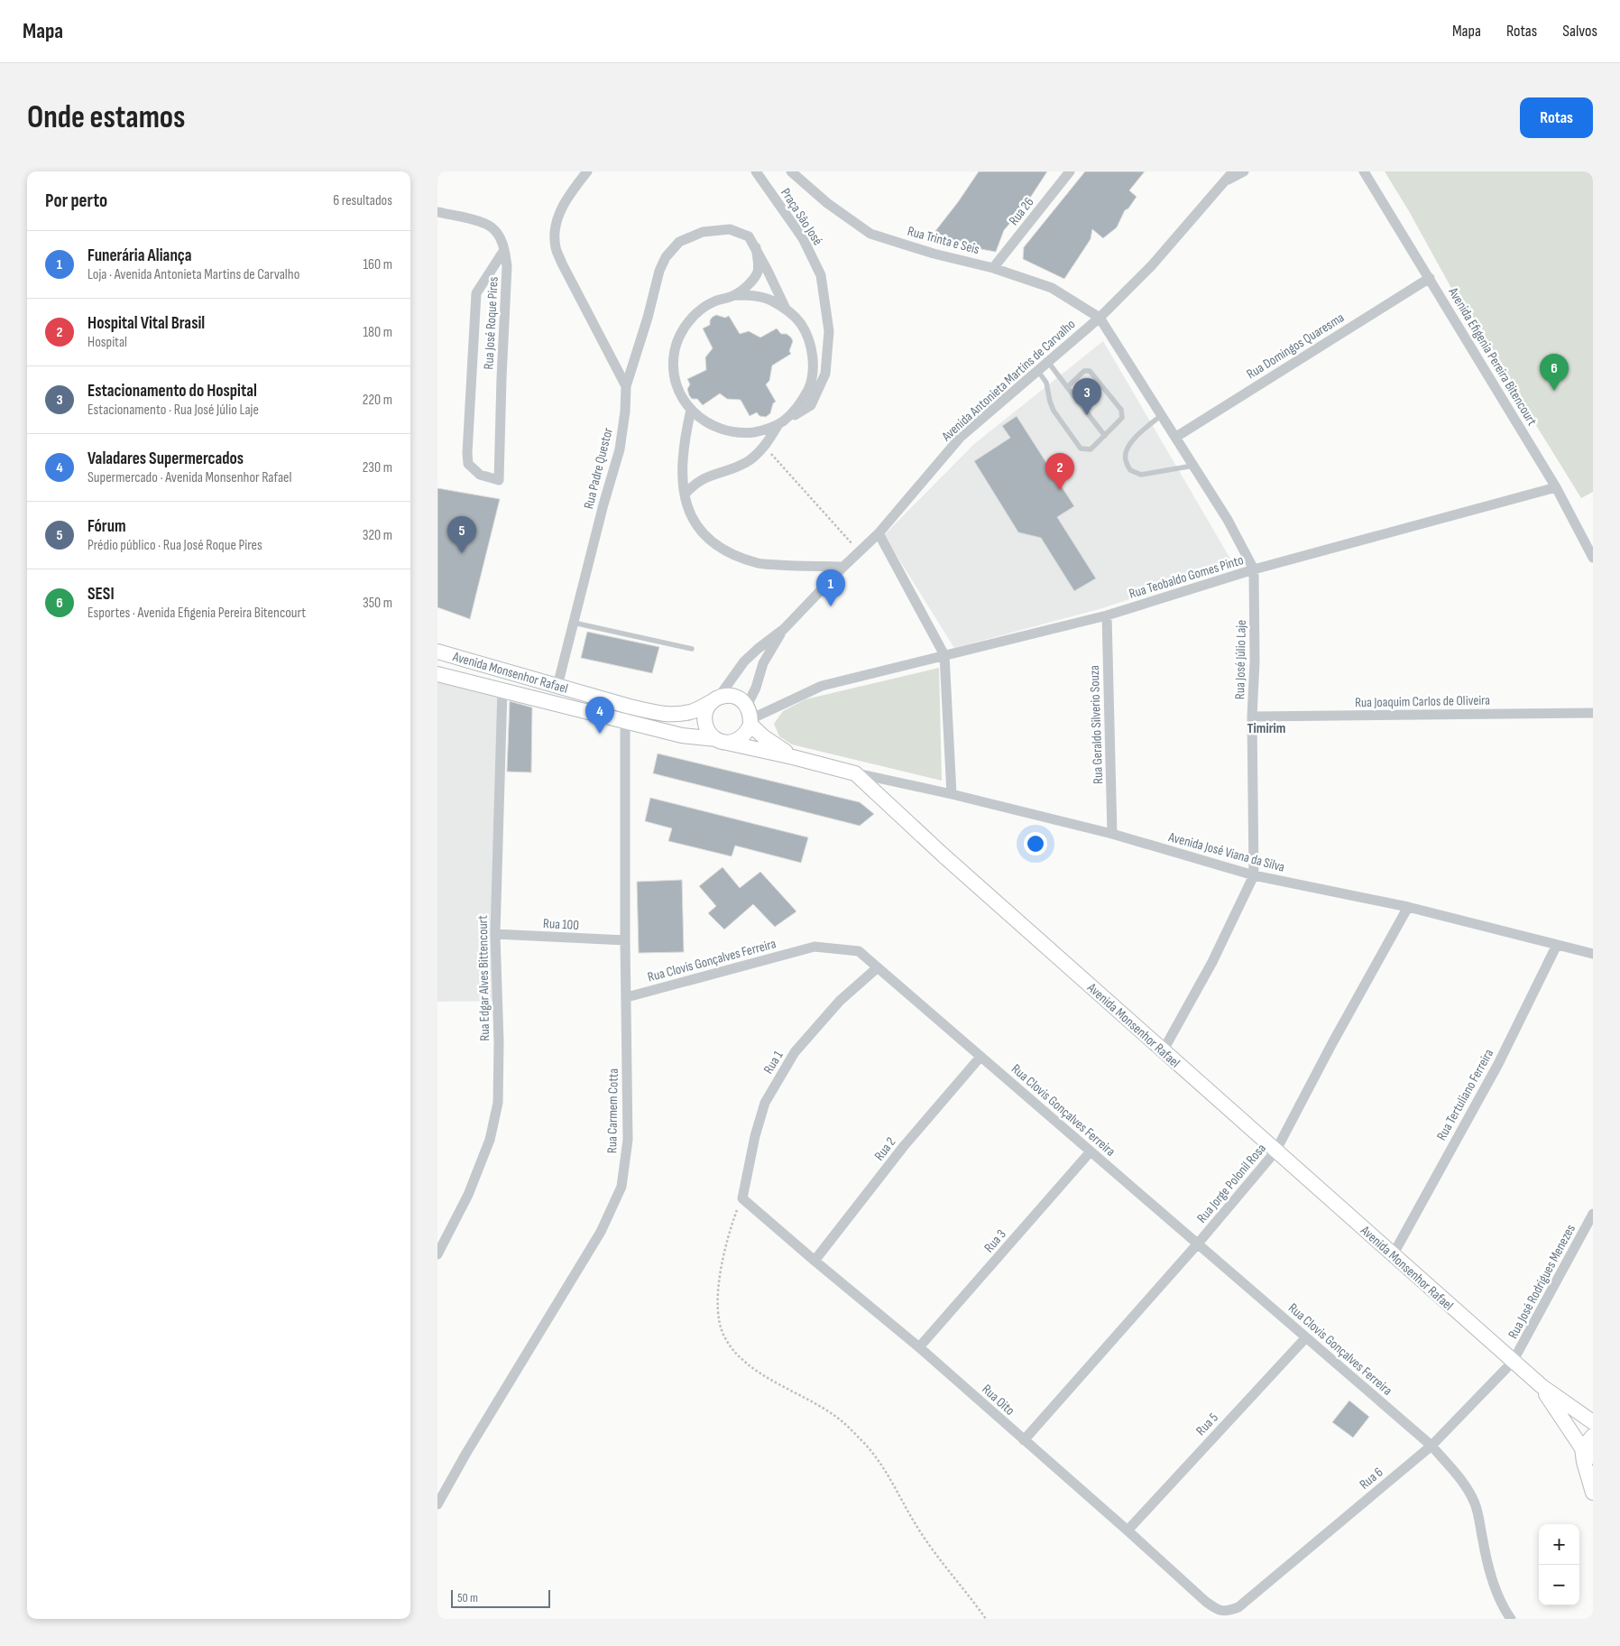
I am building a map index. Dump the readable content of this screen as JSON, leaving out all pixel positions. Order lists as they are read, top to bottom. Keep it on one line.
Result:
{"streets":{"main road":["Avenida Monsenhor Rafael"],"street":["Rua 26","Praça São José","Rua Trinta e Seis","Rua José Roque Pires","Rua Domingos Quaresma","Avenida Efigenia Pereira Bitencourt","Avenida Antonieta Martins de Carvalho","Rua Padre Questor","Rua Teobaldo Gomes Pinto","Rua José Júlio Laje","Rua Joaquim Carlos de Oliveira","Rua Geraldo Silverio Souza","Avenida José Viana da Silva","Rua 100","Rua Clovis Gonçalves Ferreira","Rua Edgar Alves Bittencourt","Rua 1","Rua Tertuliano Ferreira","Rua Carmem Cotta","Rua 2","Rua Jorge Polonil Rosa","Rua 3","Rua José Rodrigues Menezes","Rua Oito","Rua 5","Rua 6"]},"crossings":[["Rua 26","Rua Trinta e Seis"],["Praça São José","Rua Padre Questor"],["Rua Trinta e Seis","Avenida Antonieta Martins de Carvalho"],["Rua Trinta e Seis","Rua José Júlio Laje"],["Rua Domingos Quaresma","Avenida Efigenia Pereira Bitencourt"],["Rua Domingos Quaresma","Rua José Júlio Laje"],["Avenida Efigenia Pereira Bitencourt","Rua Teobaldo Gomes Pinto"],["Avenida Antonieta Martins de Carvalho","Rua Teobaldo Gomes Pinto"],["Avenida Antonieta Martins de Carvalho","Rua José Júlio Laje"],["Avenida Antonieta Martins de Carvalho","Avenida Monsenhor Rafael"],["Rua Padre Questor","Avenida Monsenhor Rafael"],["Rua Teobaldo Gomes Pinto","Rua José Júlio Laje"],["Rua Teobaldo Gomes Pinto","Avenida Monsenhor Rafael"],["Rua Teobaldo Gomes Pinto","Rua Geraldo Silverio Souza"],["Rua José Júlio Laje","Avenida Monsenhor Rafael"],["Rua José Júlio Laje","Rua Joaquim Carlos de Oliveira"],["Rua José Júlio Laje","Avenida José Viana da Silva"],["Avenida Monsenhor Rafael","Avenida José Viana da Silva"],["Avenida Monsenhor Rafael","Rua Edgar Alves Bittencourt"],["Avenida Monsenhor Rafael","Rua Tertuliano Ferreira"],["Avenida Monsenhor Rafael","Rua Carmem Cotta"],["Avenida Monsenhor Rafael","Rua Jorge Polonil Rosa"],["Avenida Monsenhor Rafael","Rua José Rodrigues Menezes"],["Avenida Monsenhor Rafael","Rua 6"],["Rua Geraldo Silverio Souza","Avenida José Viana da Silva"],["Avenida José Viana da Silva","Rua Tertuliano Ferreira"],["Avenida José Viana da Silva","Rua Jorge Polonil Rosa"],["Rua 100","Rua Edgar Alves Bittencourt"],["Rua 100","Rua Carmem Cotta"],["Rua Clovis Gonçalves Ferreira","Rua 1"],["Rua Clovis Gonçalves Ferreira","Rua Carmem Cotta"],["Rua Clovis Gonçalves Ferreira","Rua 2"],["Rua Clovis Gonçalves Ferreira","Rua Jorge Polonil Rosa"],["Rua Clovis Gonçalves Ferreira","Rua 3"],["Rua Clovis Gonçalves Ferreira","Rua 5"],["Rua Clovis Gonçalves Ferreira","Rua 6"],["Rua 1","Rua Oito"],["Rua 2","Rua Oito"],["Rua Jorge Polonil Rosa","Rua Oito"],["Rua 3","Rua Oito"],["Rua José Rodrigues Menezes","Rua 6"],["Rua Oito","Rua 5"],["Rua Oito","Rua 6"]],"districts":["Timirim"],"scale_bar":"50 m","page":{"header":"Mapa","nav":["Mapa","Rotas","Salvos"],"buttons":"Rotas","title":"Onde estamos","heading":["Por perto","6 resultados"],"list":[{"mark":"1","name":"Funerária Aliança","note":"Loja · Avenida Antonieta Martins de Carvalho","value":"160 m"},{"mark":"2","name":"Hospital Vital Brasil","note":"Hospital","value":"180 m"},{"mark":"3","name":"Estacionamento do Hospital","note":"Estacionamento · Rua José Júlio Laje","value":"220 m"},{"mark":"4","name":"Valadares Supermercados","note":"Supermercado · Avenida Monsenhor Rafael","value":"230 m"},{"mark":"5","name":"Fórum","note":"Prédio público · Rua José Roque Pires","value":"320 m"},{"mark":"6","name":"SESI","note":"Esportes · Avenida Efigenia Pereira Bitencourt","value":"350 m"}],"pins":["6","3","2","5","1","4"],"map_buttons":["+","−"],"scale":"50 m"}}
